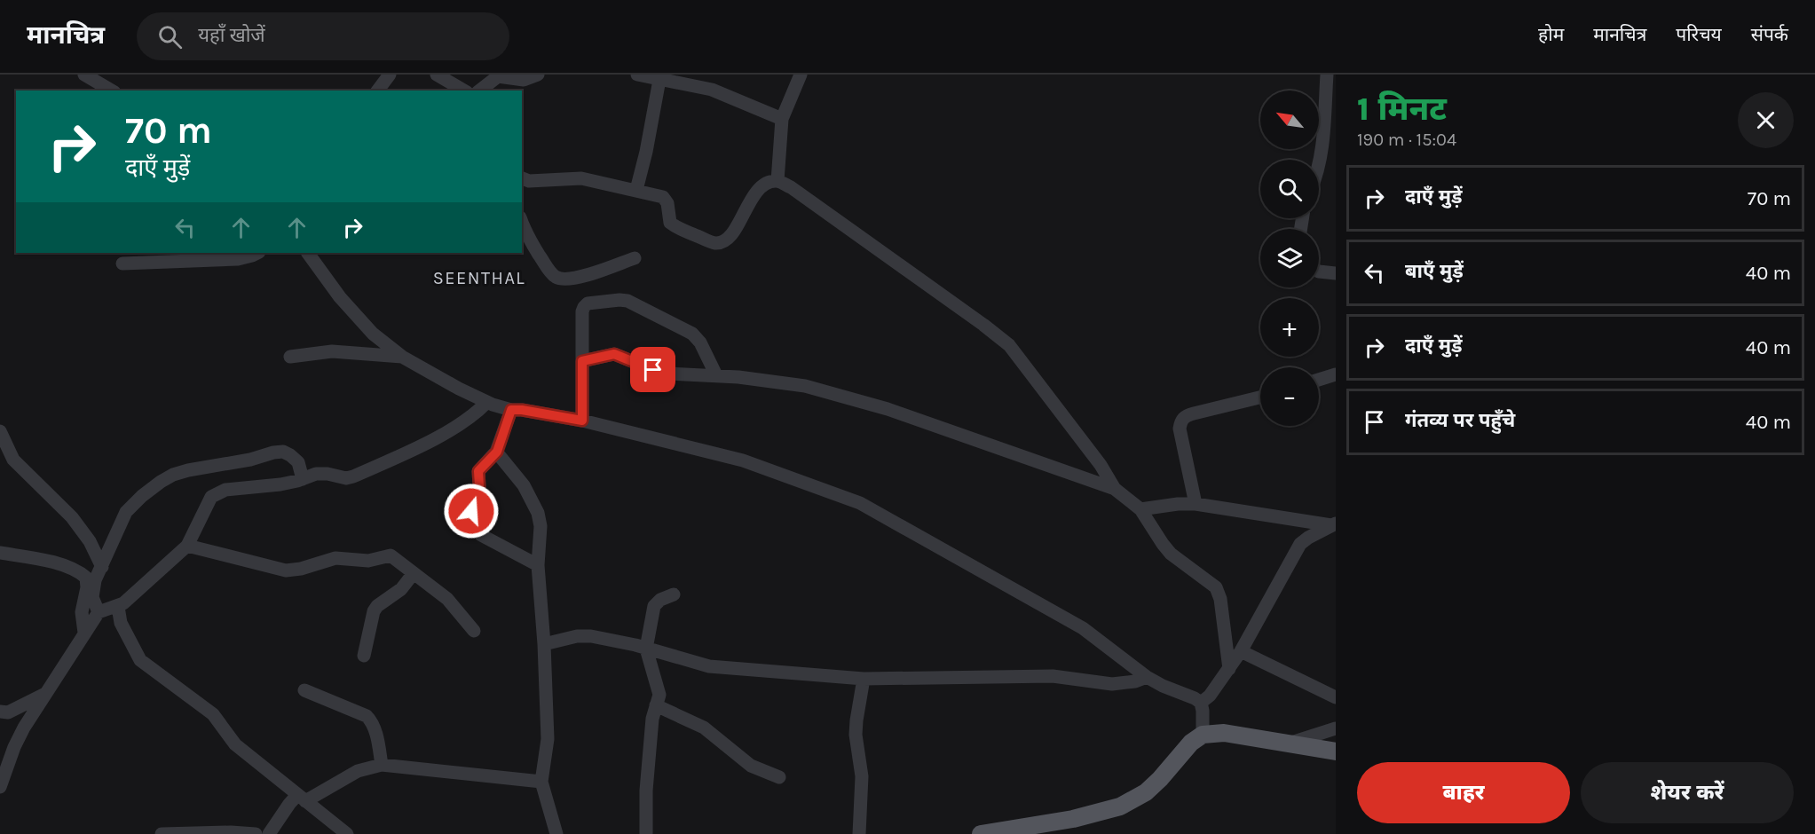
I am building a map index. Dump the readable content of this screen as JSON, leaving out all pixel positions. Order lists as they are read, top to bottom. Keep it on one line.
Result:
{"districts":["SEENTHAL"],"north":"top left","page":{"header":"मानचित्र","search":"यहाँ खोजें","nav":["होम","मानचित्र","परिचय","संपर्क"],"heading":["1 मिनट","190 m · 15:04"],"map_buttons":["+","−"],"turn":["70 m","दाएँ मुड़ें"],"list":[{"name":"दाएँ मुड़ें","value":"70 m"},{"name":"बाएँ मुड़ें","value":"40 m"},{"name":"दाएँ मुड़ें","value":"40 m"},{"name":"गंतव्य पर पहुँचे","value":"40 m"}],"buttons":["बाहर","शेयर करें"]}}
